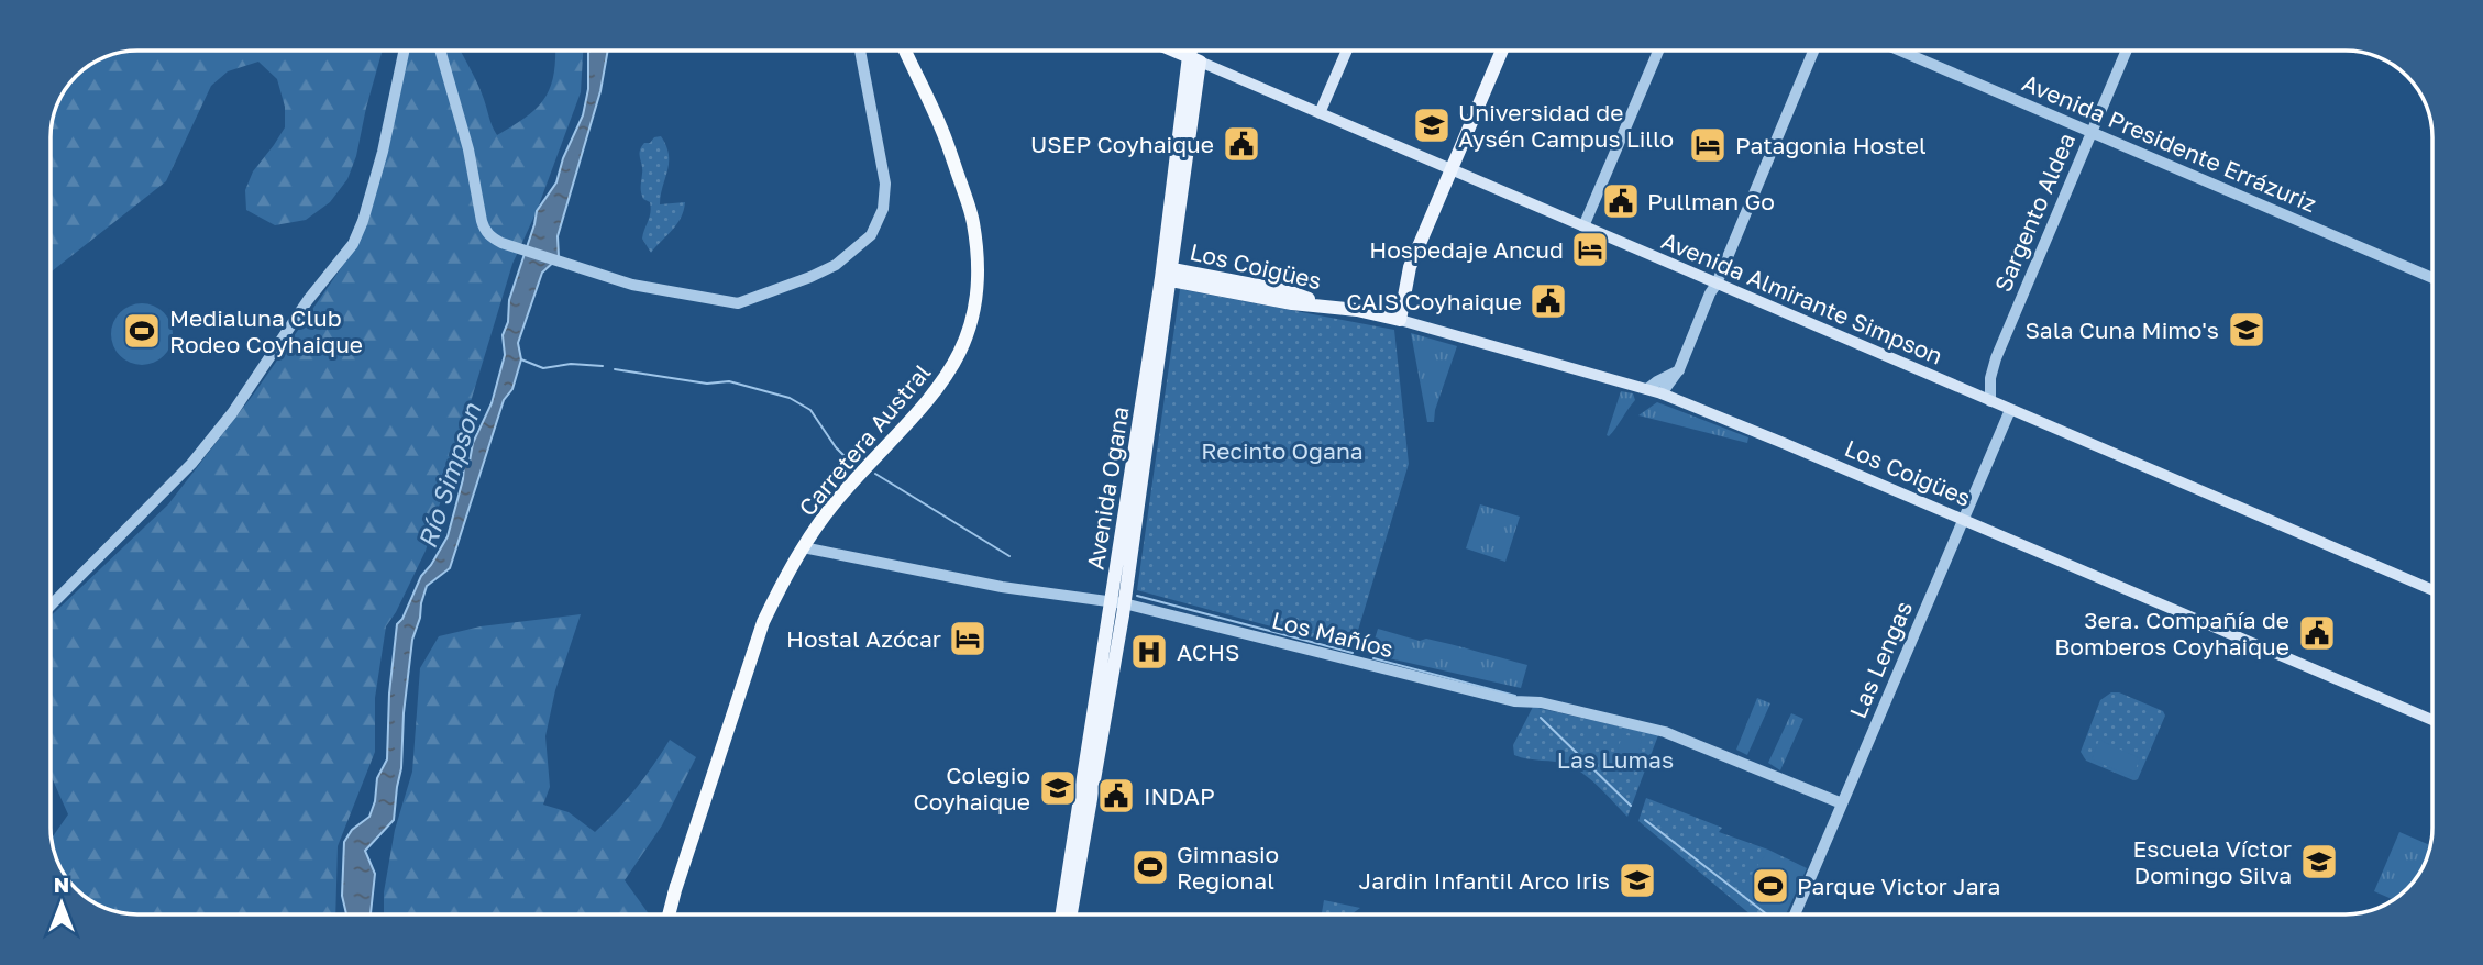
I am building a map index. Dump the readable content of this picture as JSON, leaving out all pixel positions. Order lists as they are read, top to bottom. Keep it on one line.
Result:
{"streets":{"highway":["Carretera Austral"],"main road":["Los Coigües","Avenida Almirante Simpson","Avenida Ogana"],"street":["Avenida Presidente Errázuriz","Sargento Aldea","Los Mañíos","Las Lengas"]},"crossings":[["Avenida Presidente Errázuriz","Sargento Aldea"],["Sargento Aldea","Avenida Almirante Simpson"],["Los Coigües","Avenida Ogana"],["Los Coigües","Las Lengas"],["Avenida Almirante Simpson","Avenida Ogana"],["Avenida Almirante Simpson","Las Lengas"],["Carretera Austral","Los Mañíos"],["Avenida Ogana","Los Mañíos"],["Los Mañíos","Las Lengas"]],"water":["Río Simpson"],"parks":["Recinto Ogana","Las Lumas"],"places":{"school or university":["Universidad de Aysén Campus Lillo","Sala Cuna Mimo's","Colegio Coyhaique","Escuela Víctor Domingo Silva","Jardin Infantil Arco Iris"],"public building":["USEP Coyhaique","Pullman Go","CAIS Coyhaique","3era. Compañía de Bomberos Coyhaique","INDAP"],"hotel":["Patagonia Hostel","Hospedaje Ancud","Hostal Azócar"],"sports":["Medialuna Club Rodeo Coyhaique","Gimnasio Regional","Parque Victor Jara"],"hospital":["ACHS"]},"north":"top"}
